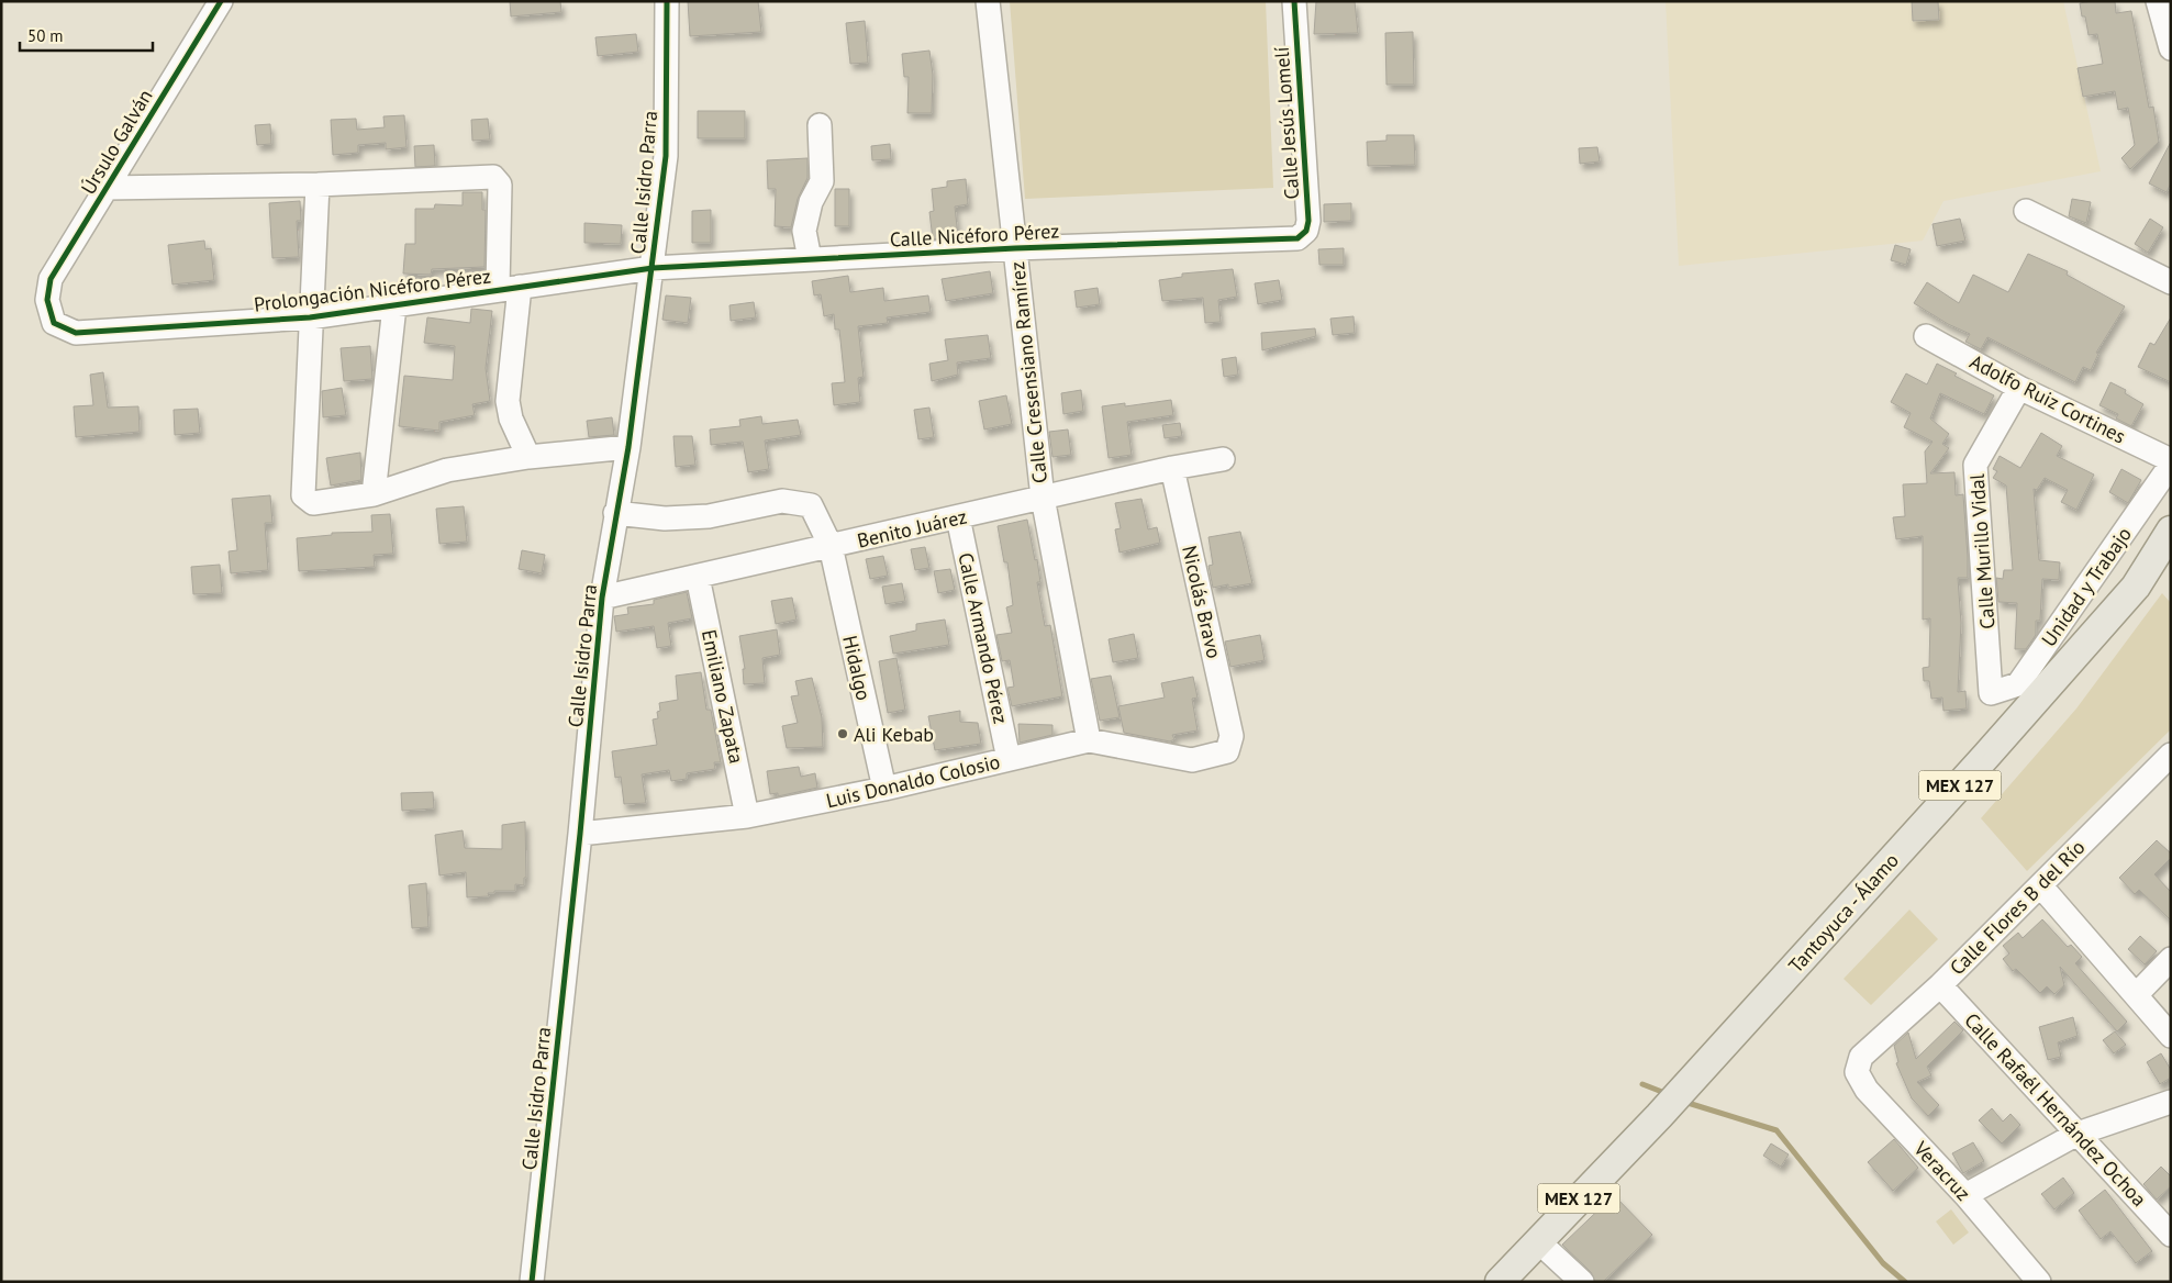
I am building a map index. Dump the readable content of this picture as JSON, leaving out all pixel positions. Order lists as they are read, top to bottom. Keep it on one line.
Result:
{"streets":{"main road":["MEX 127","Tantoyuca - Álamo"],"street":["Calle Jesús Lomelí","Úrsulo Galván","Calle Isidro Parra","Calle Nicéforo Pérez","Prolongación Nicéforo Pérez","Calle Cresensiano Ramírez","Adolfo Ruiz Cortines","Benito Juárez","Calle Murillo Vidal","Unidad y Trabajo","Nicolás Bravo","Calle Armando Pérez","Hidalgo","Emiliano Zapata","Luis Donaldo Colosio","Calle Flores B del Río","Calle Rafaél Hernández Ochoa","Veracruz"]},"crossings":[["Calle Jesús Lomelí","Calle Nicéforo Pérez"],["Úrsulo Galván","Prolongación Nicéforo Pérez"],["Calle Isidro Parra","Calle Nicéforo Pérez"],["Calle Isidro Parra","Prolongación Nicéforo Pérez"],["Calle Isidro Parra","Benito Juárez"],["Calle Isidro Parra","Hidalgo"],["Calle Isidro Parra","Luis Donaldo Colosio"],["Calle Nicéforo Pérez","Prolongación Nicéforo Pérez"],["Calle Nicéforo Pérez","Calle Cresensiano Ramírez"],["Calle Cresensiano Ramírez","Benito Juárez"],["Calle Cresensiano Ramírez","Luis Donaldo Colosio"],["Adolfo Ruiz Cortines","Calle Murillo Vidal"],["Benito Juárez","Nicolás Bravo"],["Benito Juárez","Calle Armando Pérez"],["Benito Juárez","Hidalgo"],["Benito Juárez","Emiliano Zapata"],["Calle Murillo Vidal","Unidad y Trabajo"],["Nicolás Bravo","Luis Donaldo Colosio"],["Calle Armando Pérez","Luis Donaldo Colosio"],["Hidalgo","Luis Donaldo Colosio"],["Emiliano Zapata","Luis Donaldo Colosio"],["Calle Flores B del Río","Calle Rafaél Hernández Ochoa"],["Calle Flores B del Río","Veracruz"]],"places":["Ali Kebab"],"scale_bar":"50 m"}
